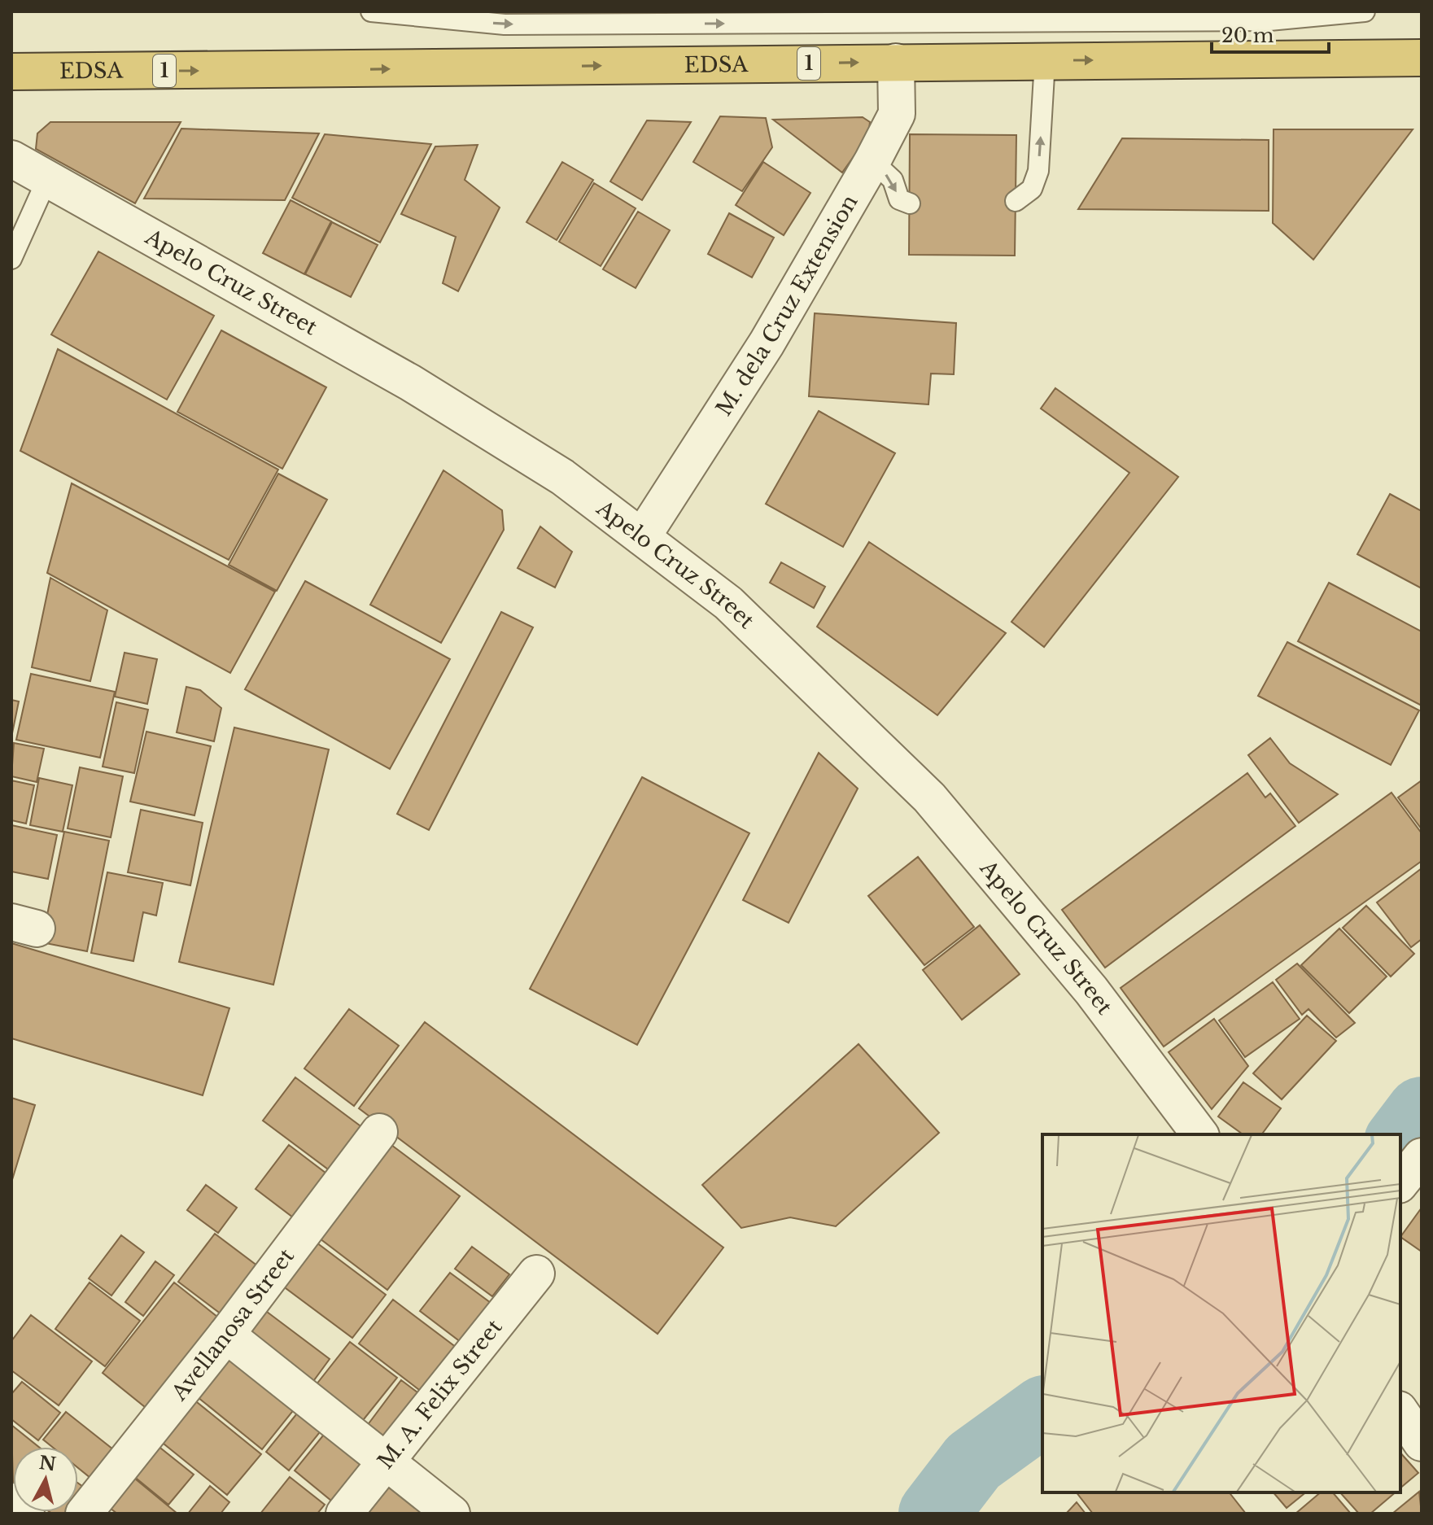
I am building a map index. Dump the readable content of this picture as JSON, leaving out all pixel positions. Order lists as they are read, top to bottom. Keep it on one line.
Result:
{"streets":{"highway":["1","EDSA"],"street":["Apelo Cruz Street","M. dela Cruz Extension","Avellanosa Street","M. A. Felix Street"]},"crossings":[["EDSA","M. dela Cruz Extension"],["Apelo Cruz Street","M. dela Cruz Extension"]],"one_way":["EDSA"],"scale_bar":"20 m","north":"top"}
